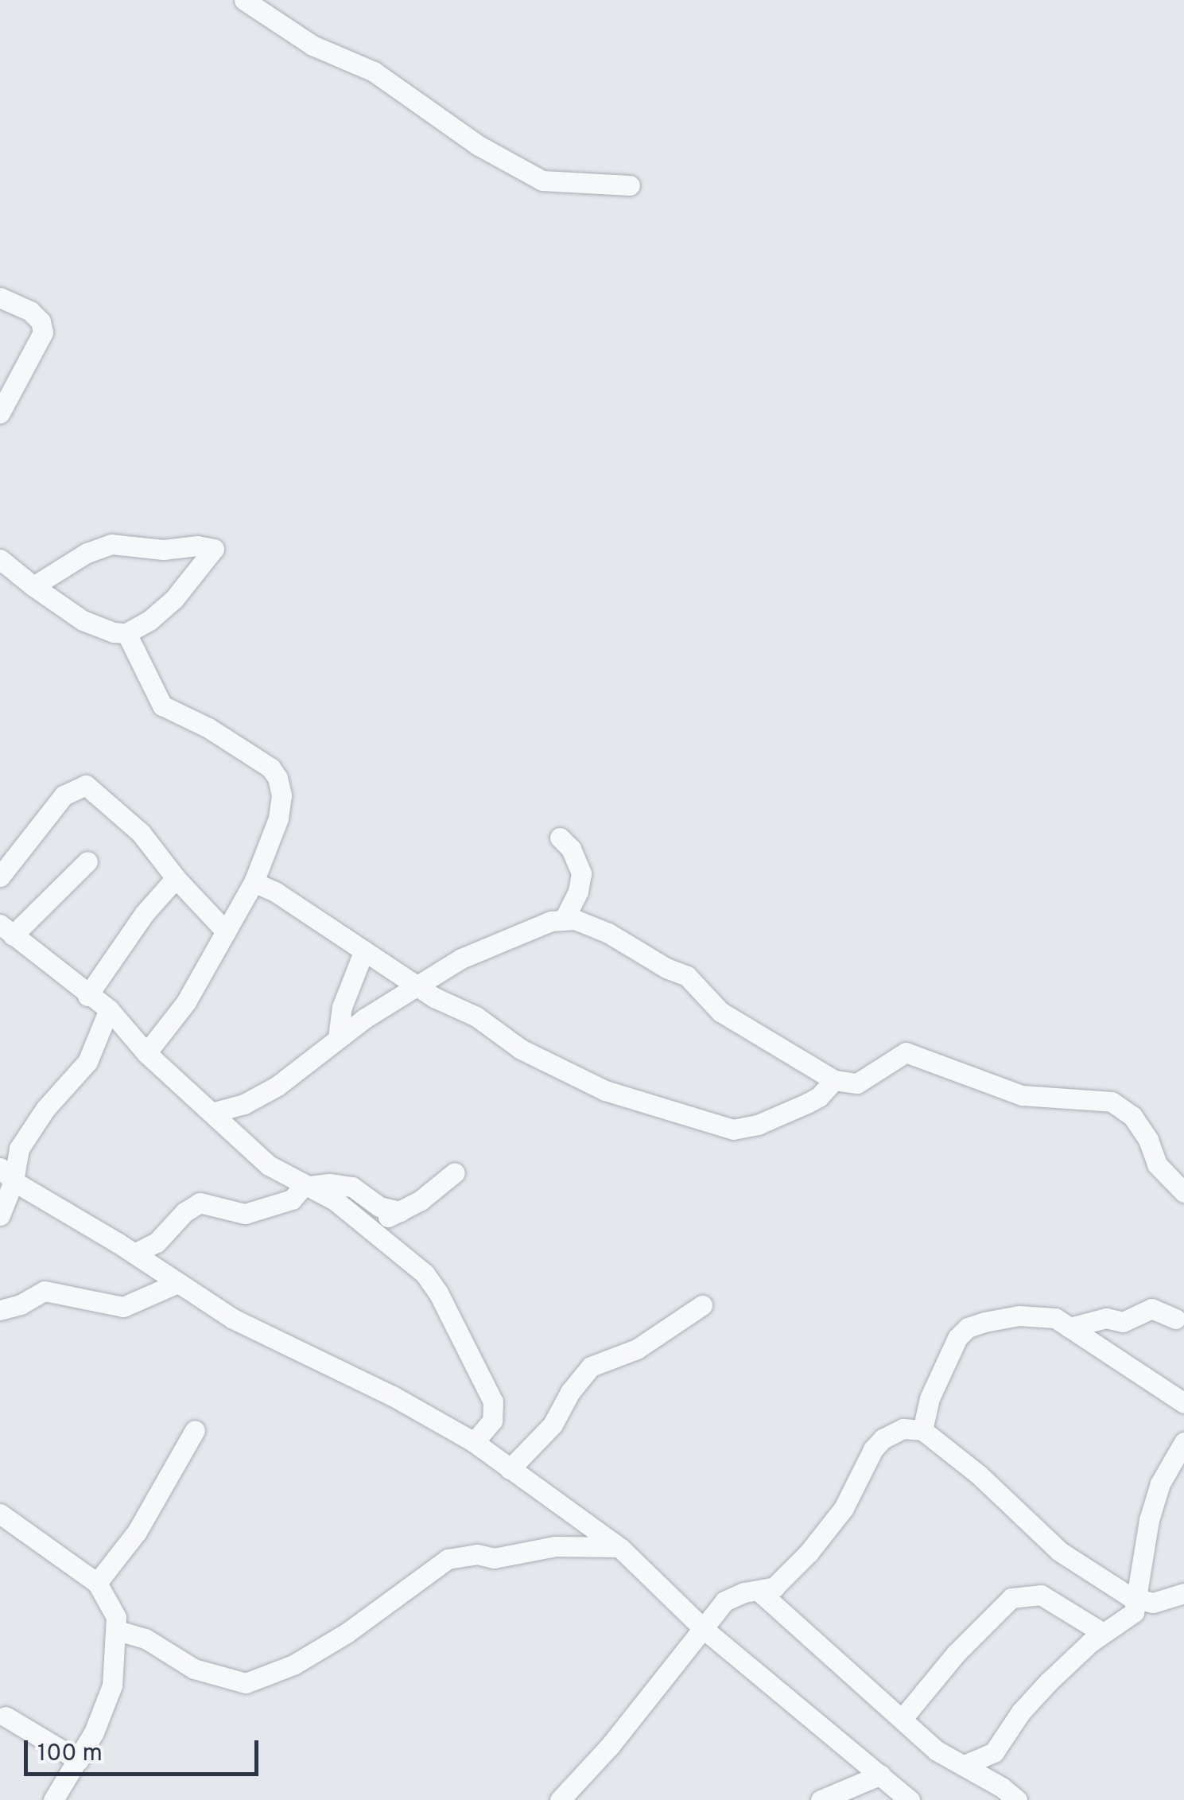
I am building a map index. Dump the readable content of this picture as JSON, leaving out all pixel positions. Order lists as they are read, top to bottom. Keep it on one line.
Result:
{"scale_bar":"100 m"}
